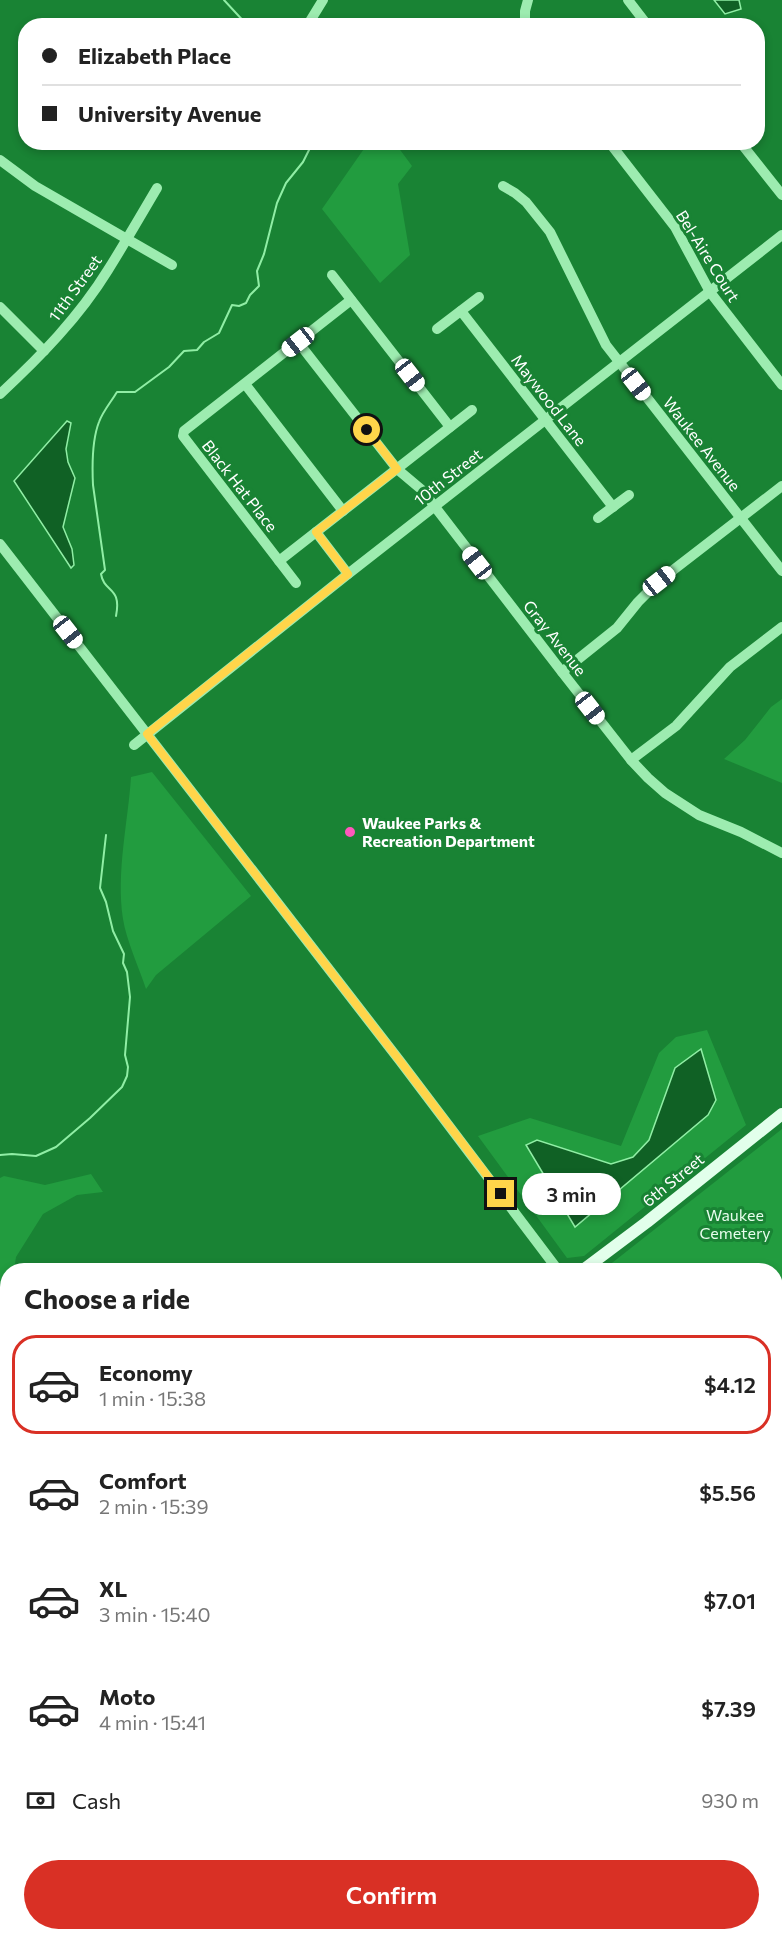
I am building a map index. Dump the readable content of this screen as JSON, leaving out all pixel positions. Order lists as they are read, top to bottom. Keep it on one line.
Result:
{"streets":{"main road":["6th Street"],"street":["Bel-Aire Court","11th Street","Maywood Lane","Waukee Avenue","10th Street","Black Hat Place","Gray Avenue"]},"crossings":[["Bel-Aire Court","10th Street"],["Maywood Lane","10th Street"],["Waukee Avenue","10th Street"],["10th Street","Gray Avenue"],["Black Hat Place","Gray Avenue"]],"parks":["Waukee Cemetery"],"places":["Waukee Parks & Recreation Department"],"page":{"banner":["Elizabeth Place","University Avenue"],"bubble":"3 min","heading":"Choose a ride","list":[{"name":"Economy","note":"1 min · 15:38","value":"$4.12"},{"name":"Comfort","note":"2 min · 15:39","value":"$5.56"},{"name":"XL","note":"3 min · 15:40","value":"$7.01"},{"name":"Moto","note":"4 min · 15:41","value":"$7.39"}],"pay":["Cash","930 m"],"buttons":"Confirm"}}
